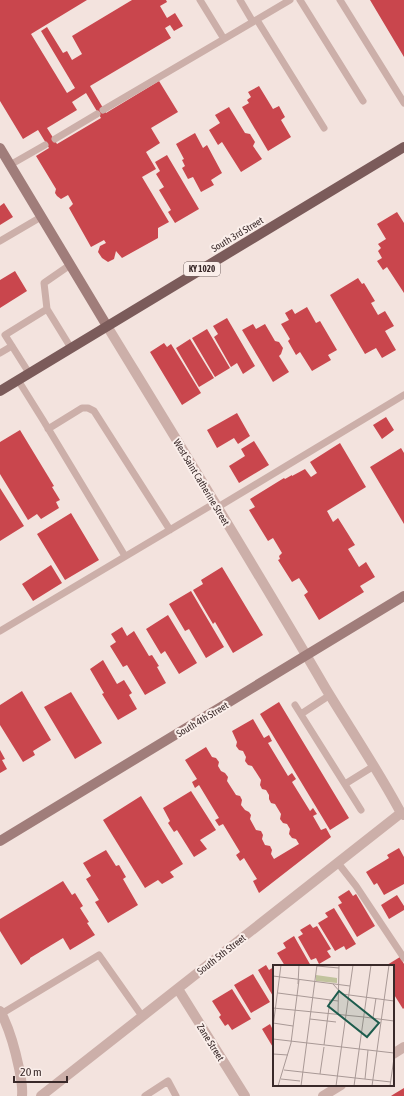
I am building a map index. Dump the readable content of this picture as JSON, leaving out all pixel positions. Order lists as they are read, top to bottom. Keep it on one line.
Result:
{"streets":{"main road":["South 3rd Street","KY 1020","West Saint Catherine Street","South 4th Street"],"street":["South 5th Street","Zane Street"]},"crossings":[["South 3rd Street","West Saint Catherine Street"],["West Saint Catherine Street","South 4th Street"],["West Saint Catherine Street","South 5th Street"],["South 5th Street","Zane Street"]],"scale_bar":"20 m"}
